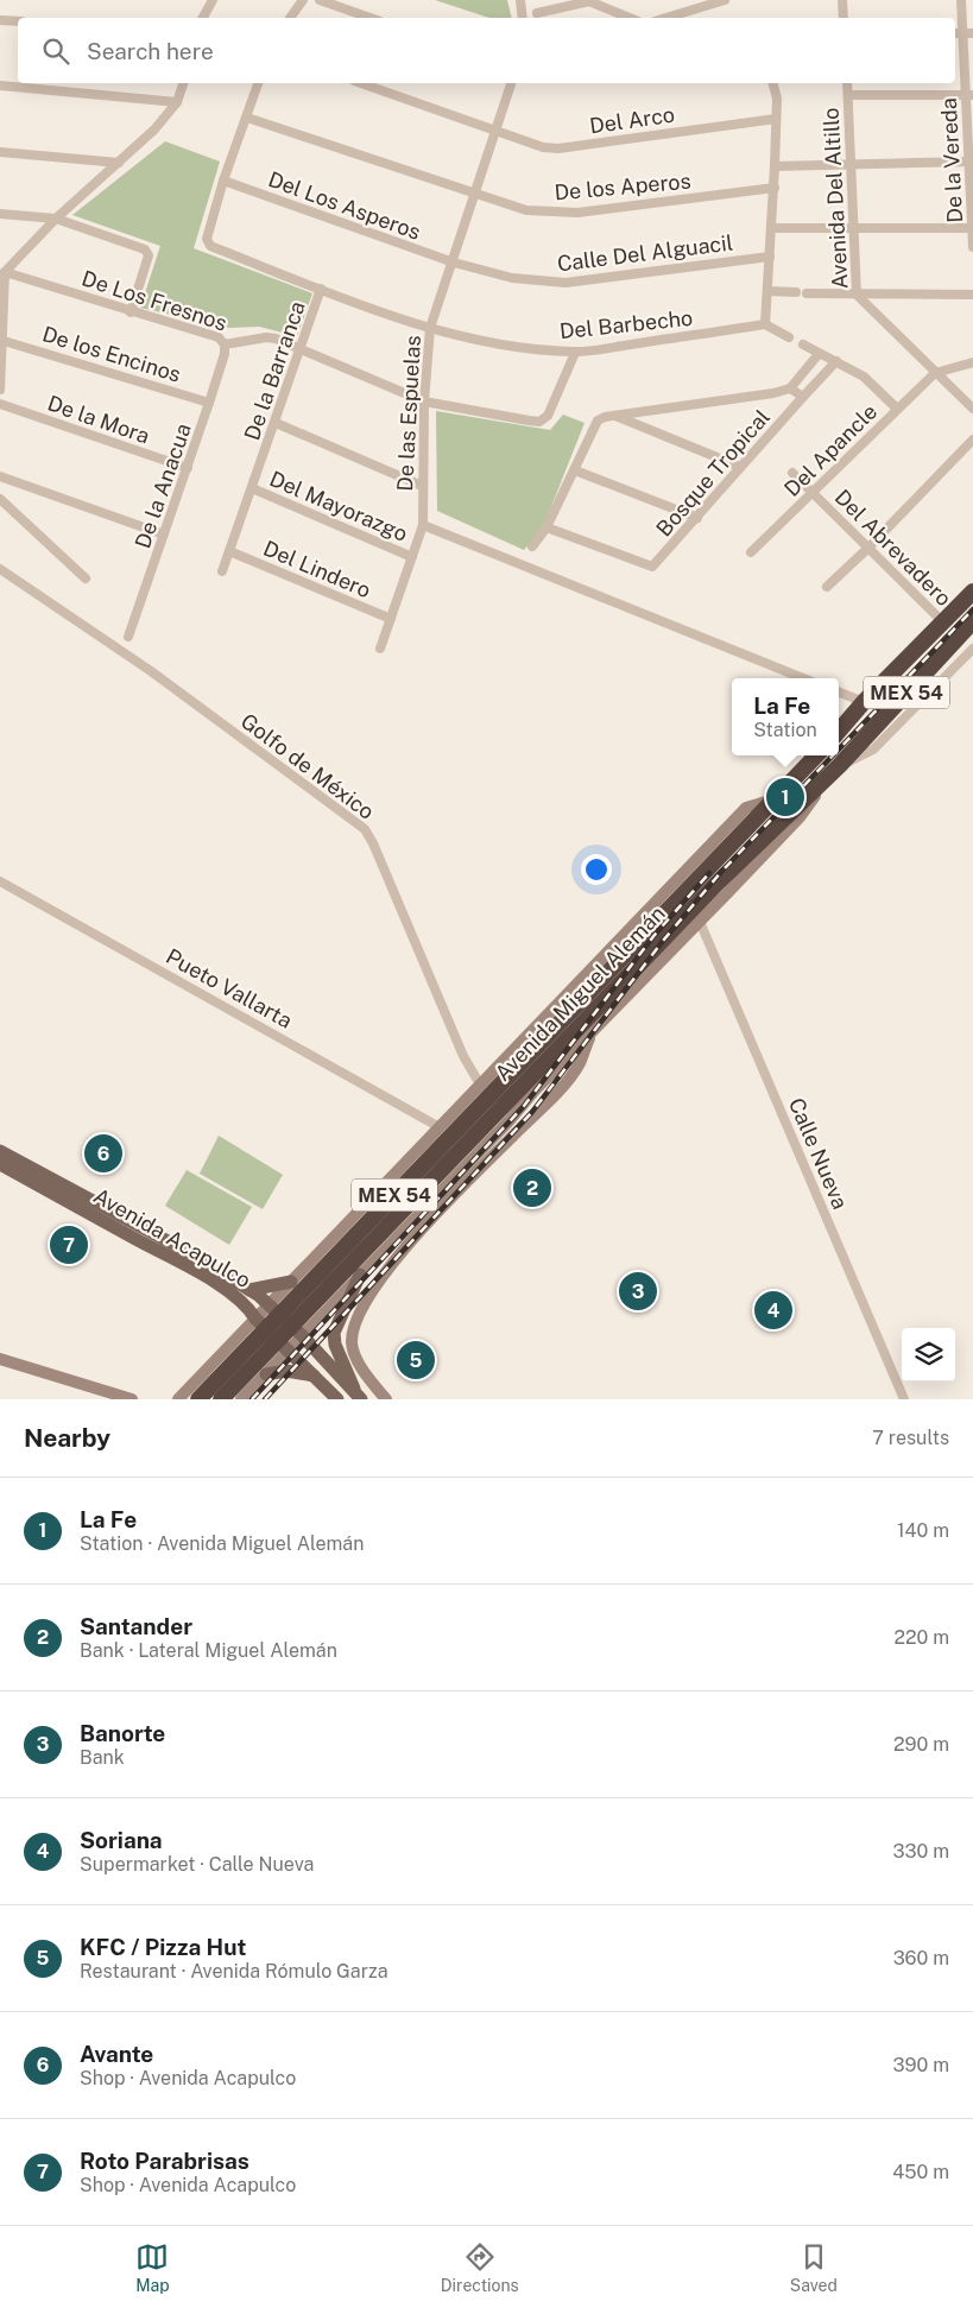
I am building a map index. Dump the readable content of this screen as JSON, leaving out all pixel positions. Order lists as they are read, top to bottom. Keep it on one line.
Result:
{"streets":{"highway":["MEX 54","Avenida Miguel Alemán"],"main road":["Avenida Acapulco"],"street":["Del Arco","De la Vereda","De los Aperos","Avenida Del Altillo","Del Los Asperos","Calle Del Alguacil","De Los Fresnos","Del Barbecho","De los Encinos","De la Barranca","De las Espuelas","De la Mora","Del Apancle","Bosque Tropical","De la Anacua","Del Mayorazgo","Del Abrevadero","Del Lindero","Golfo de México","Pueto Vallarta","Calle Nueva"]},"crossings":[["Del Arco","De las Espuelas"],["De los Aperos","De las Espuelas"],["Avenida Del Altillo","Del Apancle"],["Del Los Asperos","Calle Del Alguacil"],["Del Los Asperos","De la Barranca"],["Del Los Asperos","De las Espuelas"],["Calle Del Alguacil","De las Espuelas"],["De Los Fresnos","Del Barbecho"],["De Los Fresnos","De la Barranca"],["De Los Fresnos","De las Espuelas"],["De Los Fresnos","De la Anacua"],["Del Barbecho","De la Barranca"],["Del Barbecho","De las Espuelas"],["De los Encinos","De la Anacua"],["De la Barranca","Del Mayorazgo"],["De la Barranca","Del Lindero"],["De las Espuelas","Del Mayorazgo"],["De las Espuelas","Del Lindero"],["De la Mora","De la Anacua"],["Del Apancle","Del Abrevadero"],["Del Abrevadero","MEX 54"]],"page":{"search":"Search here","popup":["La Fe","Station"],"pins":["1","6","2","7","3","4","5"],"heading":["Nearby","7 results"],"list":[{"mark":"1","name":"La Fe","note":"Station · Avenida Miguel Alemán","value":"140 m"},{"mark":"2","name":"Santander","note":"Bank · Lateral Miguel Alemán","value":"220 m"},{"mark":"3","name":"Banorte","note":"Bank","value":"290 m"},{"mark":"4","name":"Soriana","note":"Supermarket · Calle Nueva","value":"330 m"},{"mark":"5","name":"KFC / Pizza Hut","note":"Restaurant · Avenida Rómulo Garza","value":"360 m"},{"mark":"6","name":"Avante","note":"Shop · Avenida Acapulco","value":"390 m"},{"mark":"7","name":"Roto Parabrisas","note":"Shop · Avenida Acapulco","value":"450 m"}],"nav":["Map","Directions","Saved"]}}
